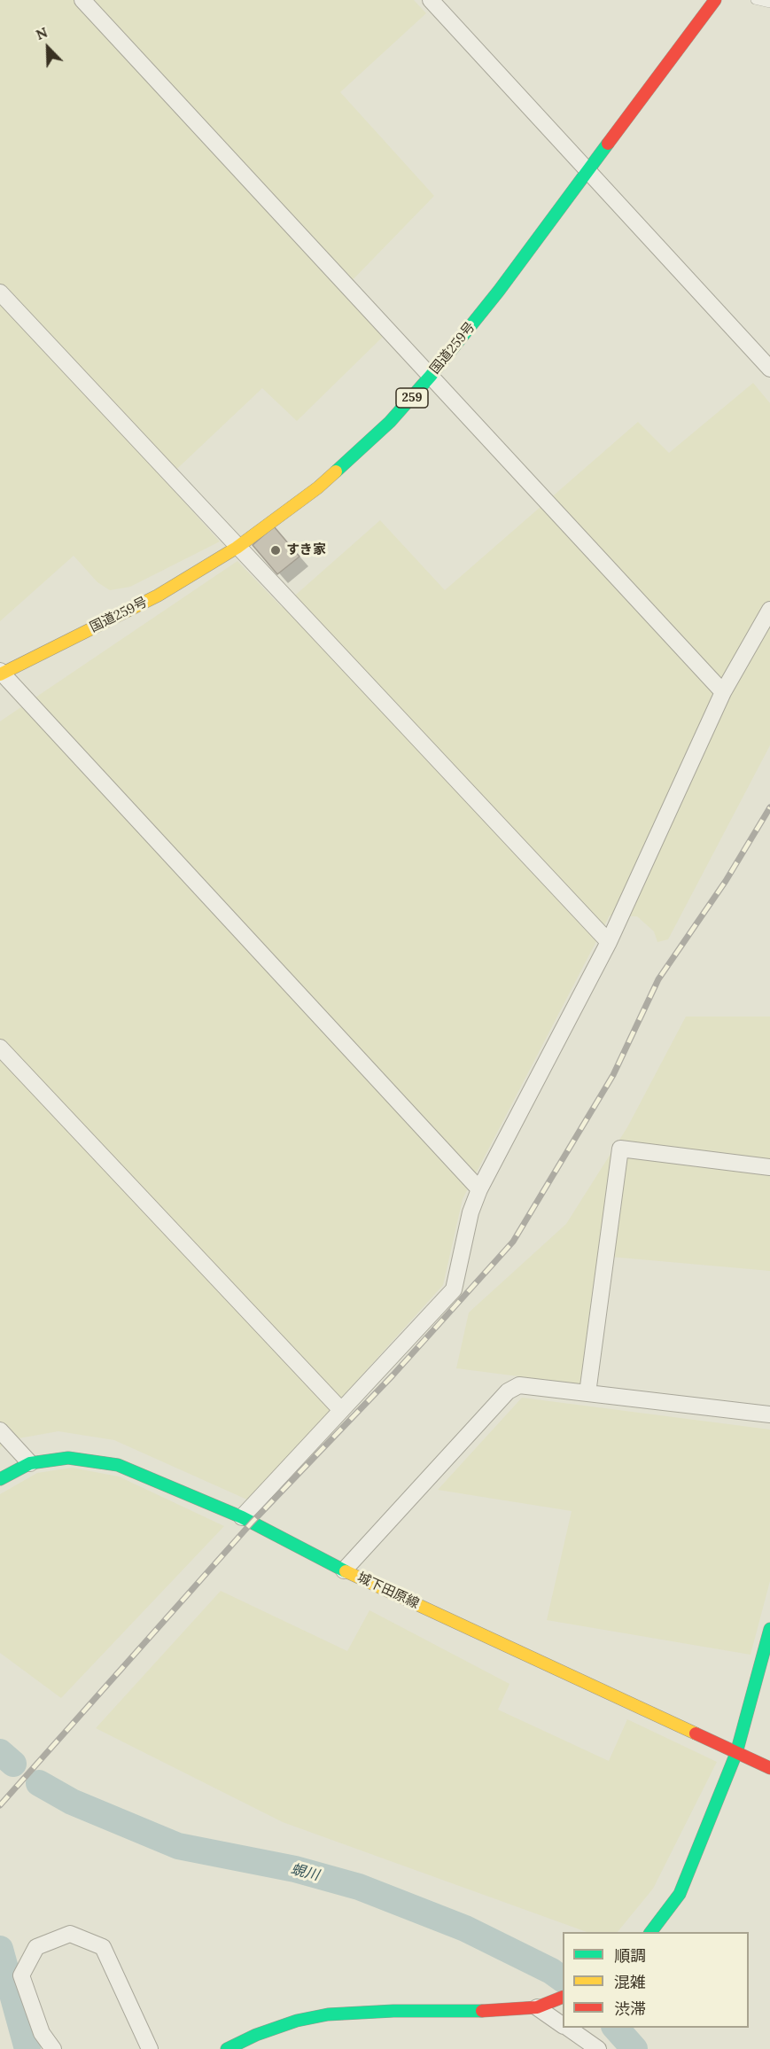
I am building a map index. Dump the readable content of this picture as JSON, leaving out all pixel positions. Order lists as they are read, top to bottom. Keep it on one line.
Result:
{"streets":{"main road":["国道259号","259","城下田原線"]},"water":["蜆川"],"places":["すき家"],"legend":["順調","混雑","渋滞"],"north":"top left"}
